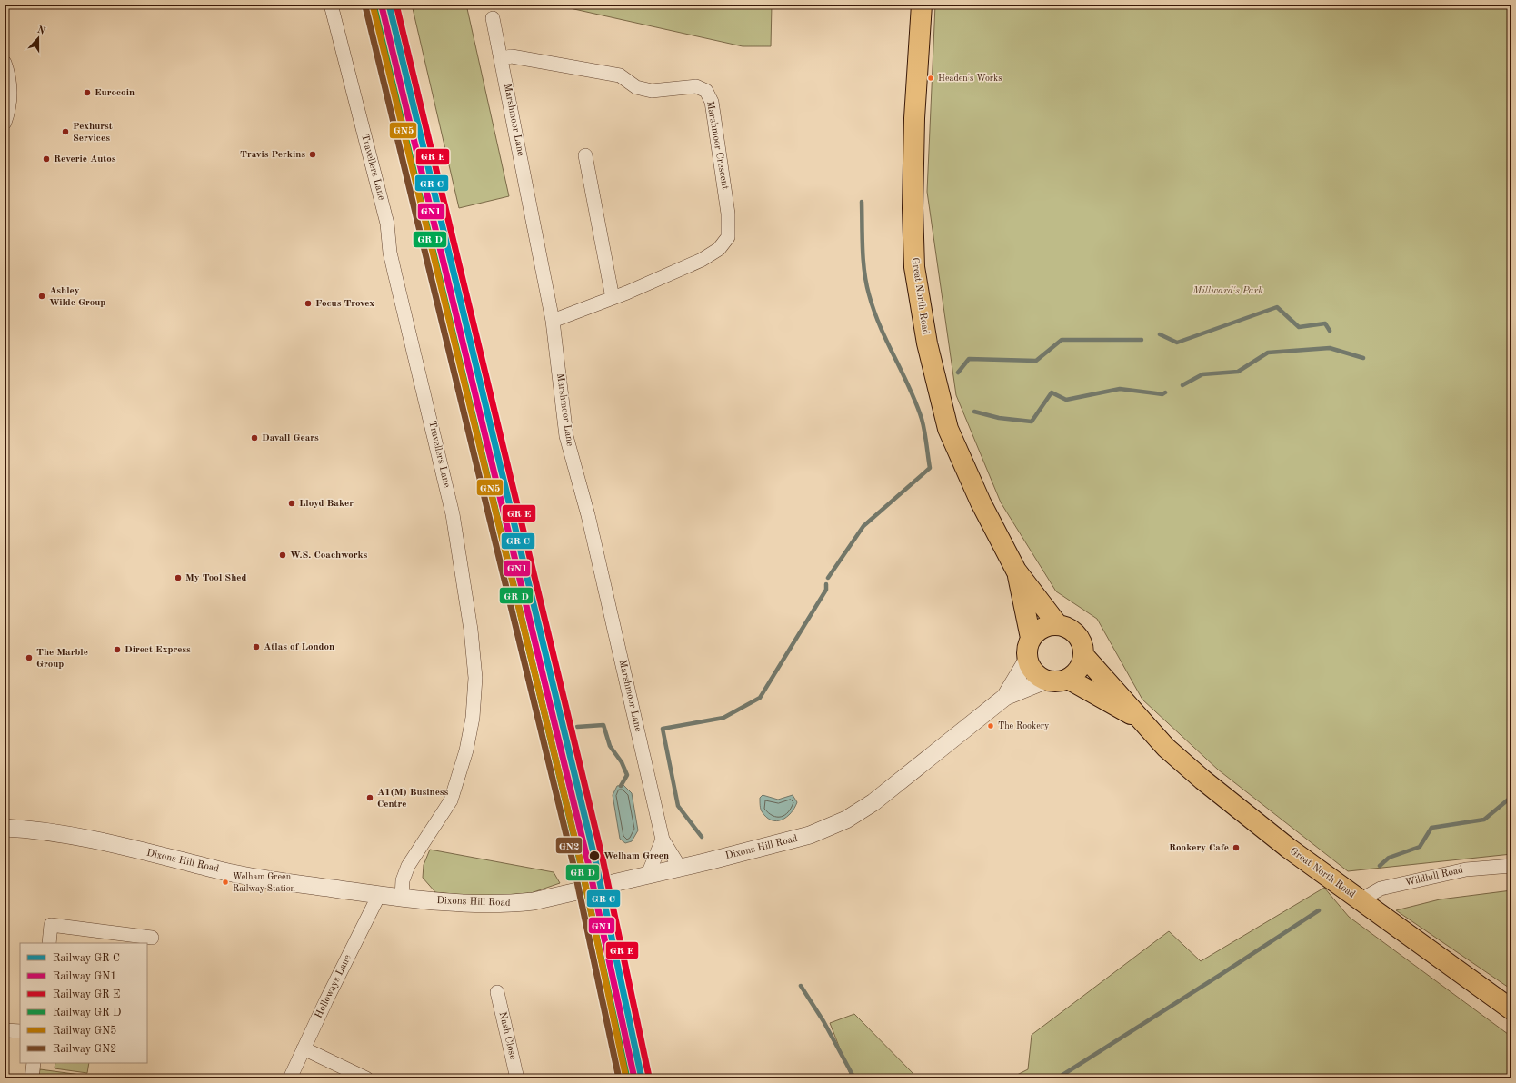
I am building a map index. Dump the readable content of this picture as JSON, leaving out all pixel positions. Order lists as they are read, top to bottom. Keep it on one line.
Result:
{"streets":{"main road":["Great North Road"],"street":["Marshmoor Lane","Marshmoor Crescent","Travellers Lane","Dixons Hill Road","Wildhill Road","Holloways Lane","Nash Close"]},"crossings":[["Marshmoor Lane","Marshmoor Crescent"],["Marshmoor Lane","Dixons Hill Road"],["Travellers Lane","Dixons Hill Road"],["Great North Road","Dixons Hill Road"],["Great North Road","Wildhill Road"],["Dixons Hill Road","Holloways Lane"]],"parks":["Millward's Park"],"places":["Headen's Works","Eurocoin","Pexhurst Services","Travis Perkins","Reverie Autos","Ashley Wilde Group","Focus Trovex","Davall Gears","Lloyd Baker","W.S. Coachworks","My Tool Shed","Atlas of London","Direct Express","The Marble Group","The Rookery","A1(M) Business Centre","Rookery Cafe","Welham Green","Welham Green Railway Station"],"lines":["rail line GN5","rail line GN1","rail line GN2"],"legend":["Railway GR C","Railway GN1","Railway GR E","Railway GR D","Railway GN5","Railway GN2"],"north":"top"}
